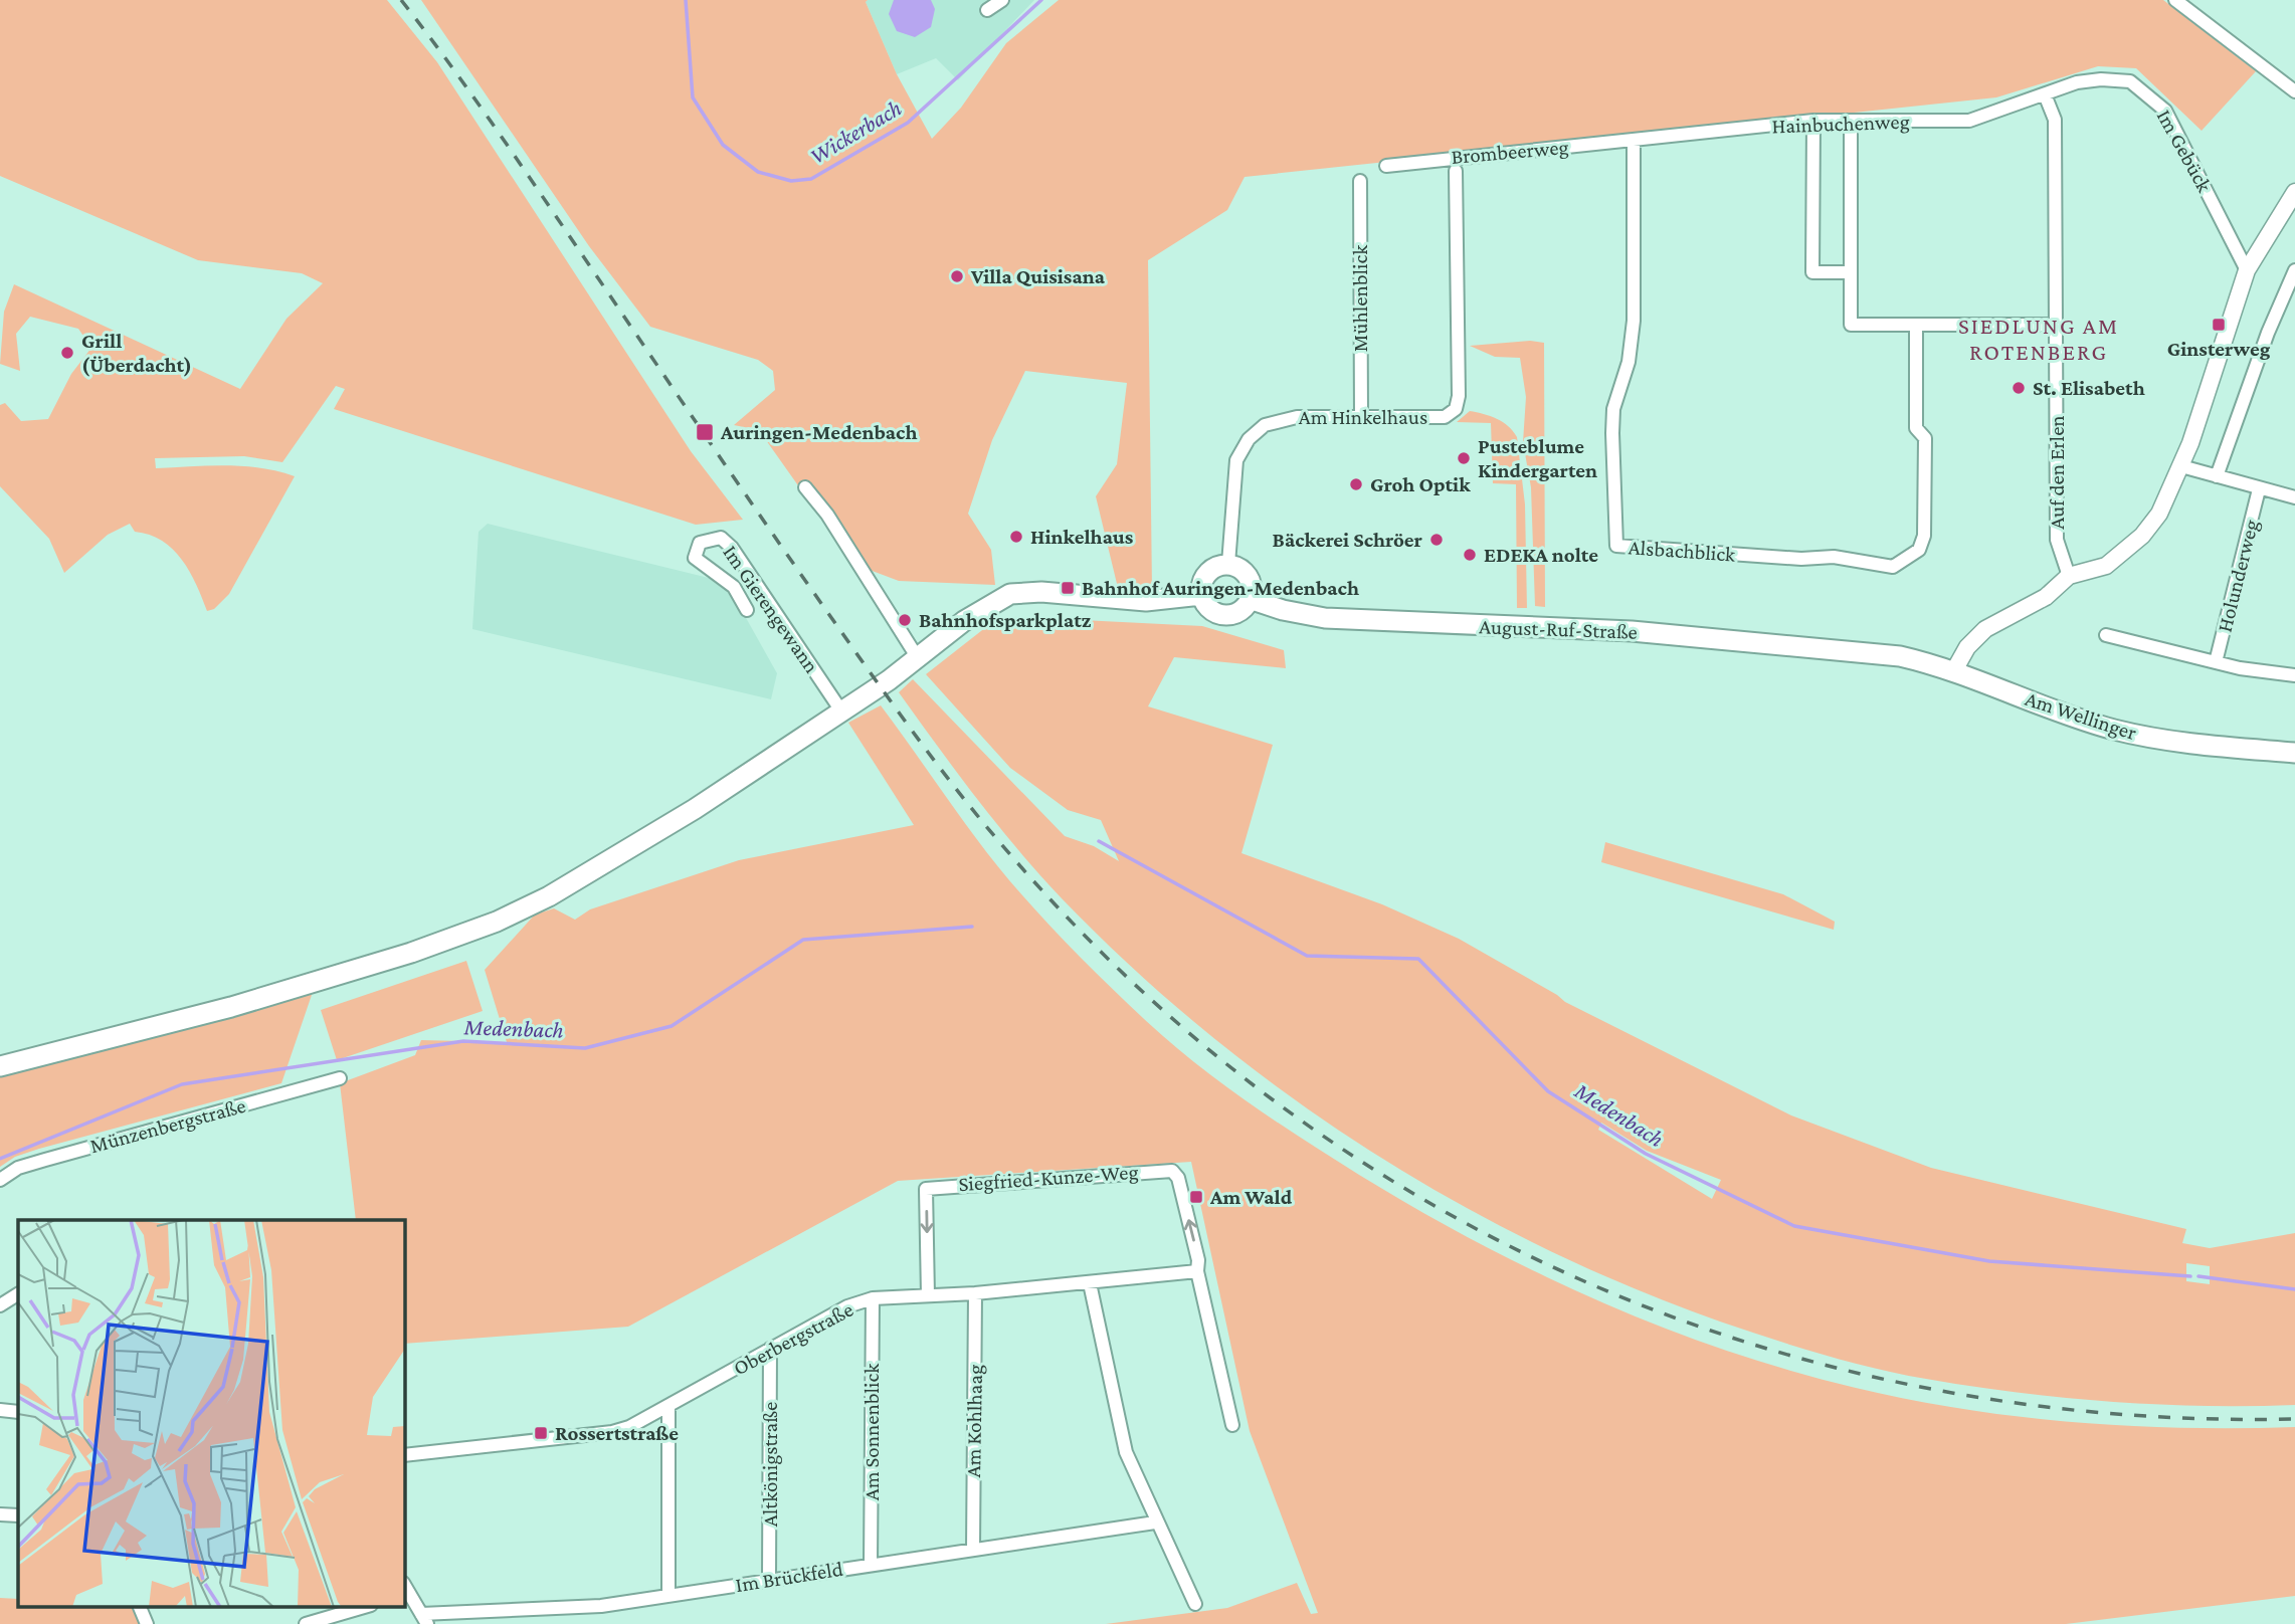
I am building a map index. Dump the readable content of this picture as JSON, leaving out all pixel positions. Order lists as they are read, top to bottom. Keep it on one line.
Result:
{"streets":{"main road":["August-Ruf-Straße","Am Wellinger"],"street":["Hainbuchenweg","Im Gebück","Brombeerweg","Mühlenblick","Am Hinkelhaus","Auf den Erlen","Alsbachblick","Holunderweg","Im Gierengewann","Münzenbergstraße","Siegfried-Kunze-Weg","Oberbergstraße","Am Kohlhaag","Am Sonnenblick","Altkönigstraße","Im Brückfeld"]},"crossings":[["Hainbuchenweg","Im Gebück"],["Hainbuchenweg","Brombeerweg"],["Hainbuchenweg","Auf den Erlen"],["Hainbuchenweg","Alsbachblick"],["Im Gebück","Auf den Erlen"],["Brombeerweg","Alsbachblick"],["Mühlenblick","Am Hinkelhaus"],["Am Hinkelhaus","August-Ruf-Straße"],["August-Ruf-Straße","Am Wellinger"],["Siegfried-Kunze-Weg","Oberbergstraße"],["Oberbergstraße","Am Kohlhaag"],["Oberbergstraße","Am Sonnenblick"],["Oberbergstraße","Altkönigstraße"],["Am Kohlhaag","Im Brückfeld"],["Am Sonnenblick","Im Brückfeld"],["Altkönigstraße","Im Brückfeld"]],"districts":["SIEDLUNG AM ROTENBERG"],"water":["Wickerbach","Medenbach"],"places":{"other":["Villa Quisisana","Grill (Überdacht)","St. Elisabeth","Pusteblume Kindergarten","Groh Optik","Hinkelhaus","Bäckerei Schröer","EDEKA nolte","Bahnhofsparkplatz"],"transit":["Ginsterweg","Auringen-Medenbach","Bahnhof Auringen-Medenbach","Am Wald","Rossertstraße"]}}
